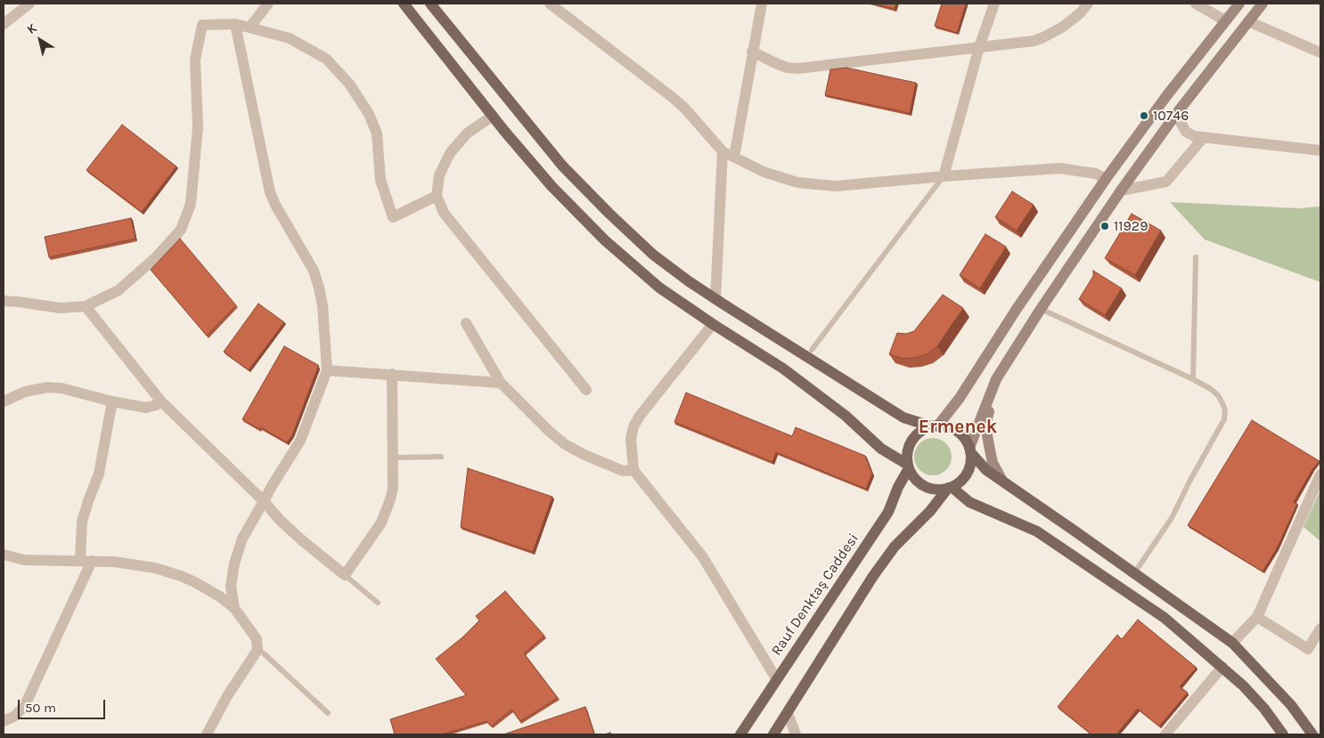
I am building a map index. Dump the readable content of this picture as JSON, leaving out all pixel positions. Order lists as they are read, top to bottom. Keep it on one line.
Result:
{"streets":{"main road":["Rauf Denktaş Caddesi"]},"districts":["Ermenek"],"places":["10746","11929"],"scale_bar":"50 m","north":"top left"}
